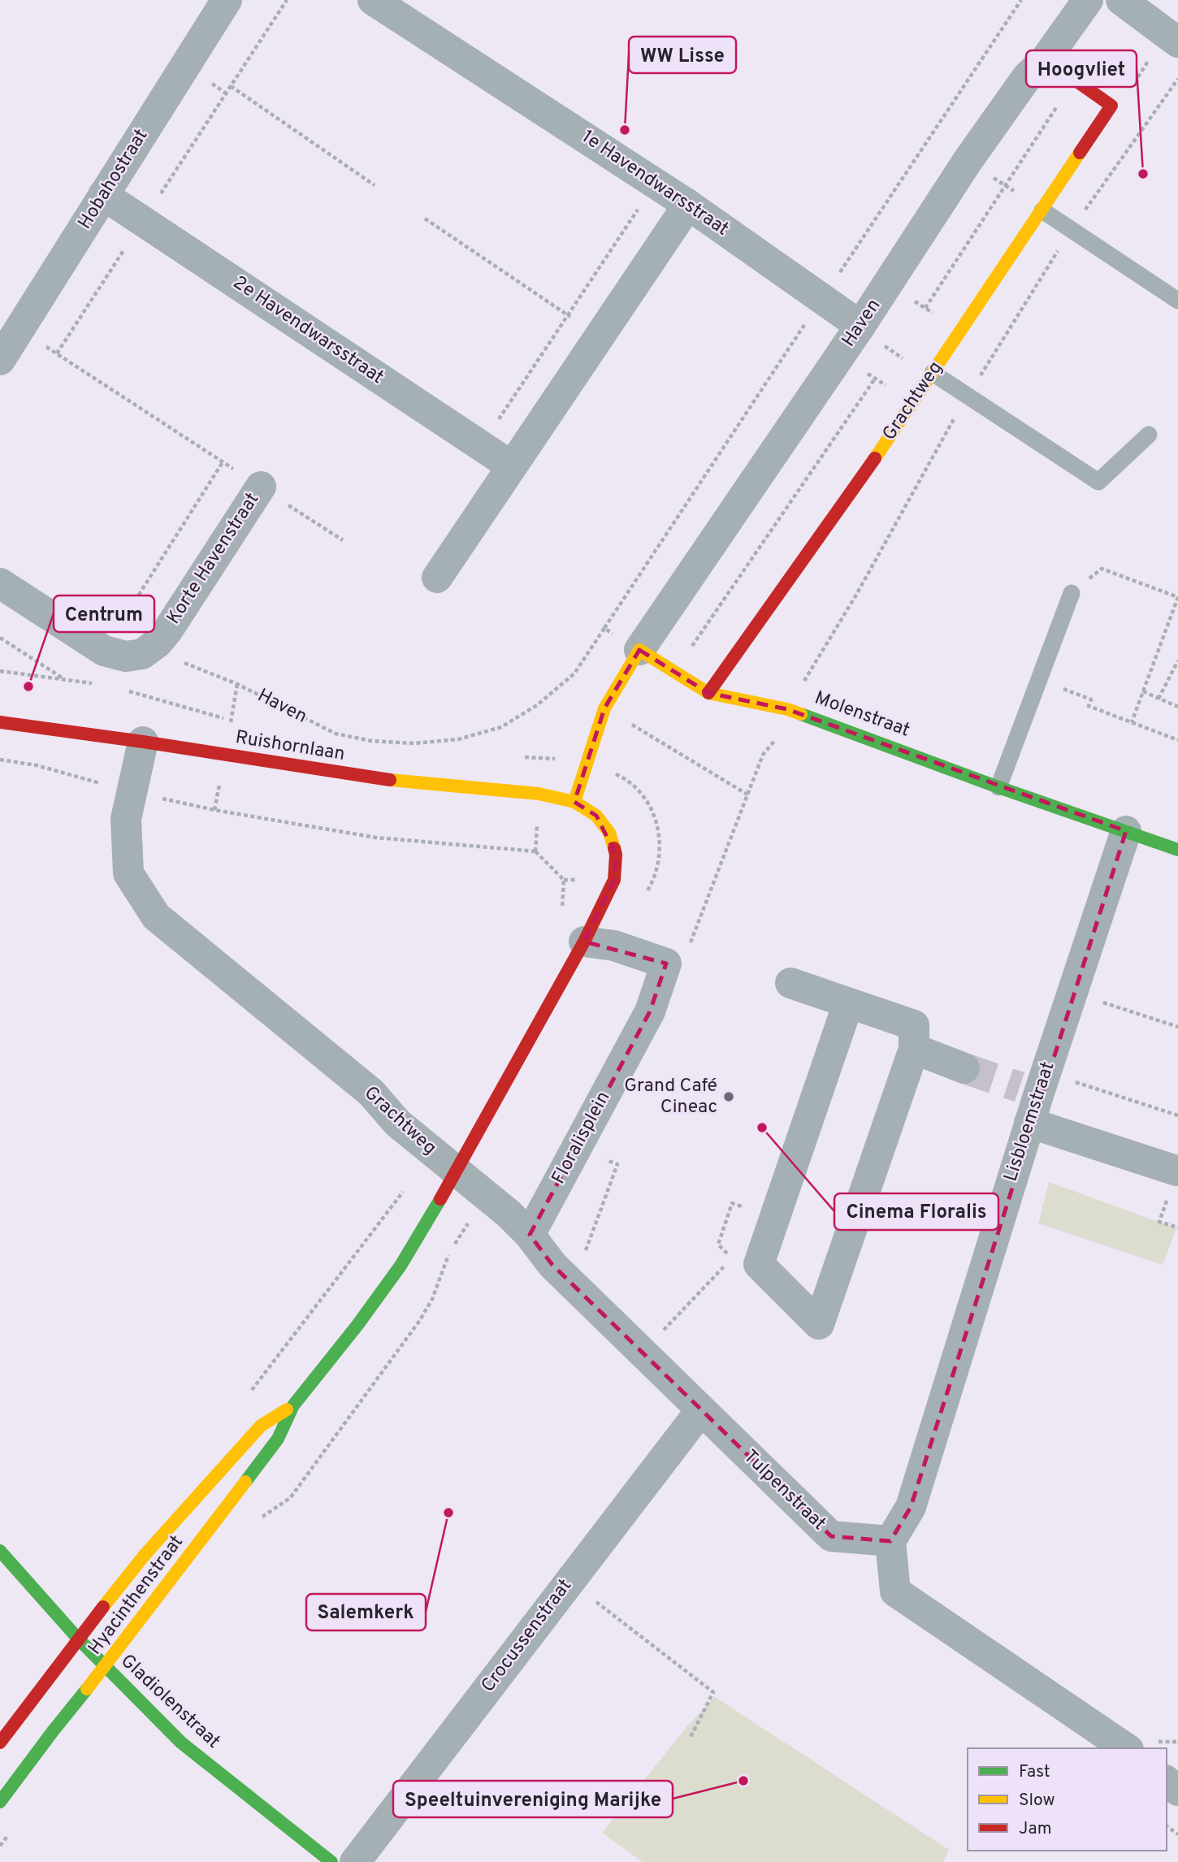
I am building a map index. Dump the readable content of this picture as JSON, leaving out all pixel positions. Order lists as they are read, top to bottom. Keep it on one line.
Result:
{"streets":{"main road":["Haven","Grachtweg","Molenstraat","Ruishornlaan","Hyacinthenstraat","Gladiolenstraat"],"street":["Hobahostraat","1e Havendwarsstraat","2e Havendwarsstraat","Korte Havenstraat","Lisbloemstraat","Floralisplein","Tulpenstraat","Crocussenstraat"]},"crossings":[["Hobahostraat","2e Havendwarsstraat"],["1e Havendwarsstraat","Haven"],["Haven","Korte Havenstraat"],["Haven","Ruishornlaan"],["Grachtweg","Molenstraat"],["Grachtweg","Ruishornlaan"],["Grachtweg","Tulpenstraat"],["Grachtweg","Hyacinthenstraat"],["Molenstraat","Lisbloemstraat"],["Lisbloemstraat","Tulpenstraat"],["Floralisplein","Tulpenstraat"],["Tulpenstraat","Hyacinthenstraat"],["Tulpenstraat","Crocussenstraat"],["Hyacinthenstraat","Gladiolenstraat"]],"places":["WW Lisse","Hoogvliet","Centrum","Grand Café Cineac","Cinema Floralis","Salemkerk","Speeltuinvereniging Marijke"],"legend":["Fast","Slow","Jam"]}
